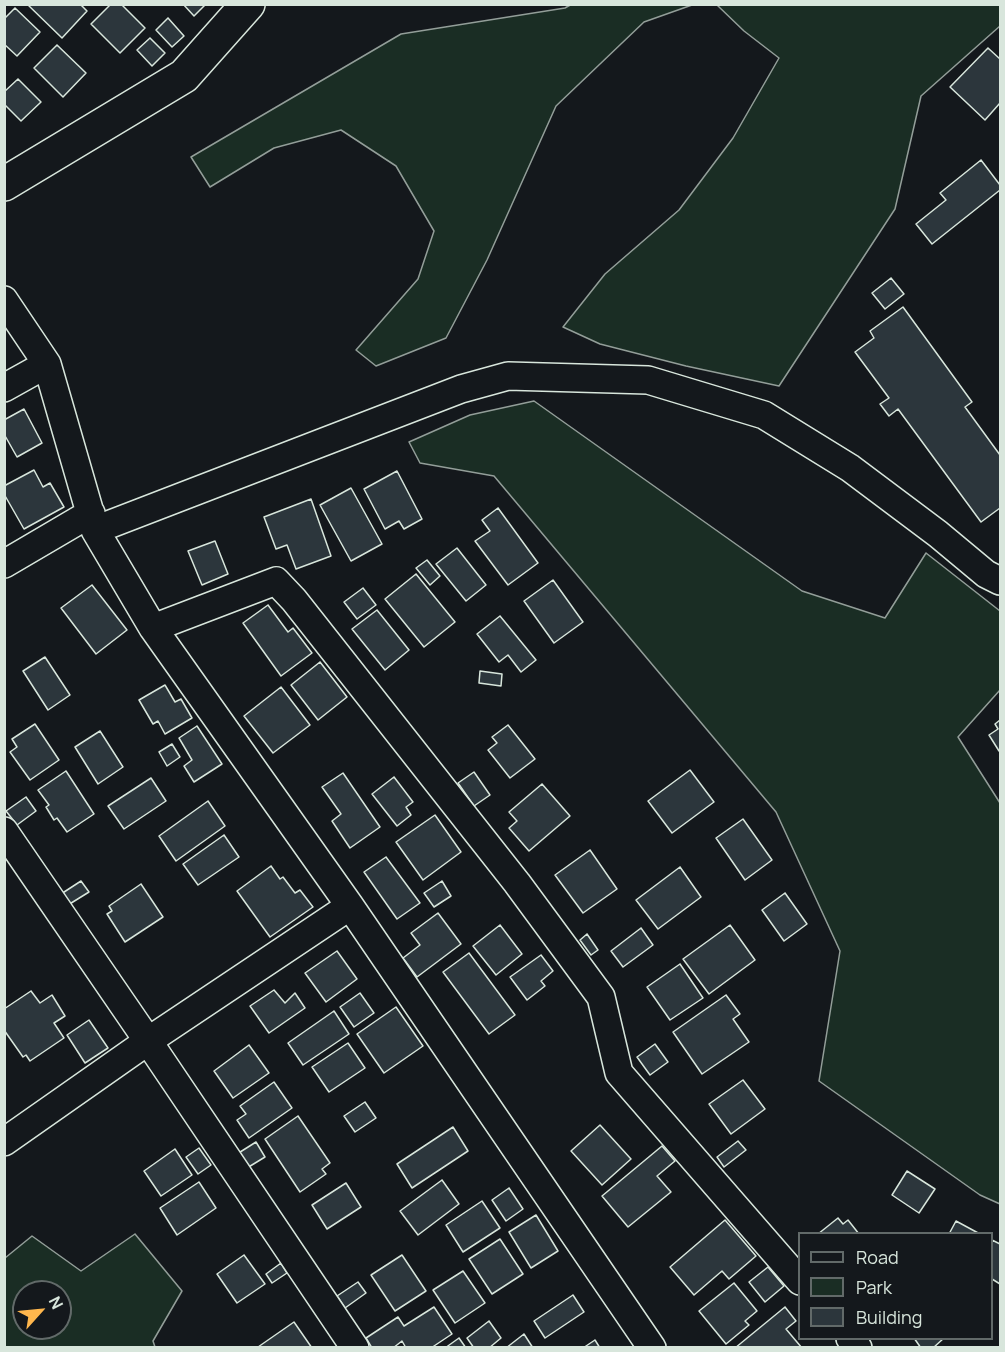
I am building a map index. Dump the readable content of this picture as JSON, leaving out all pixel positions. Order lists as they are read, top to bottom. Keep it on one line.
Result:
{"legend":["Road","Park","Building"],"north":"top right"}
